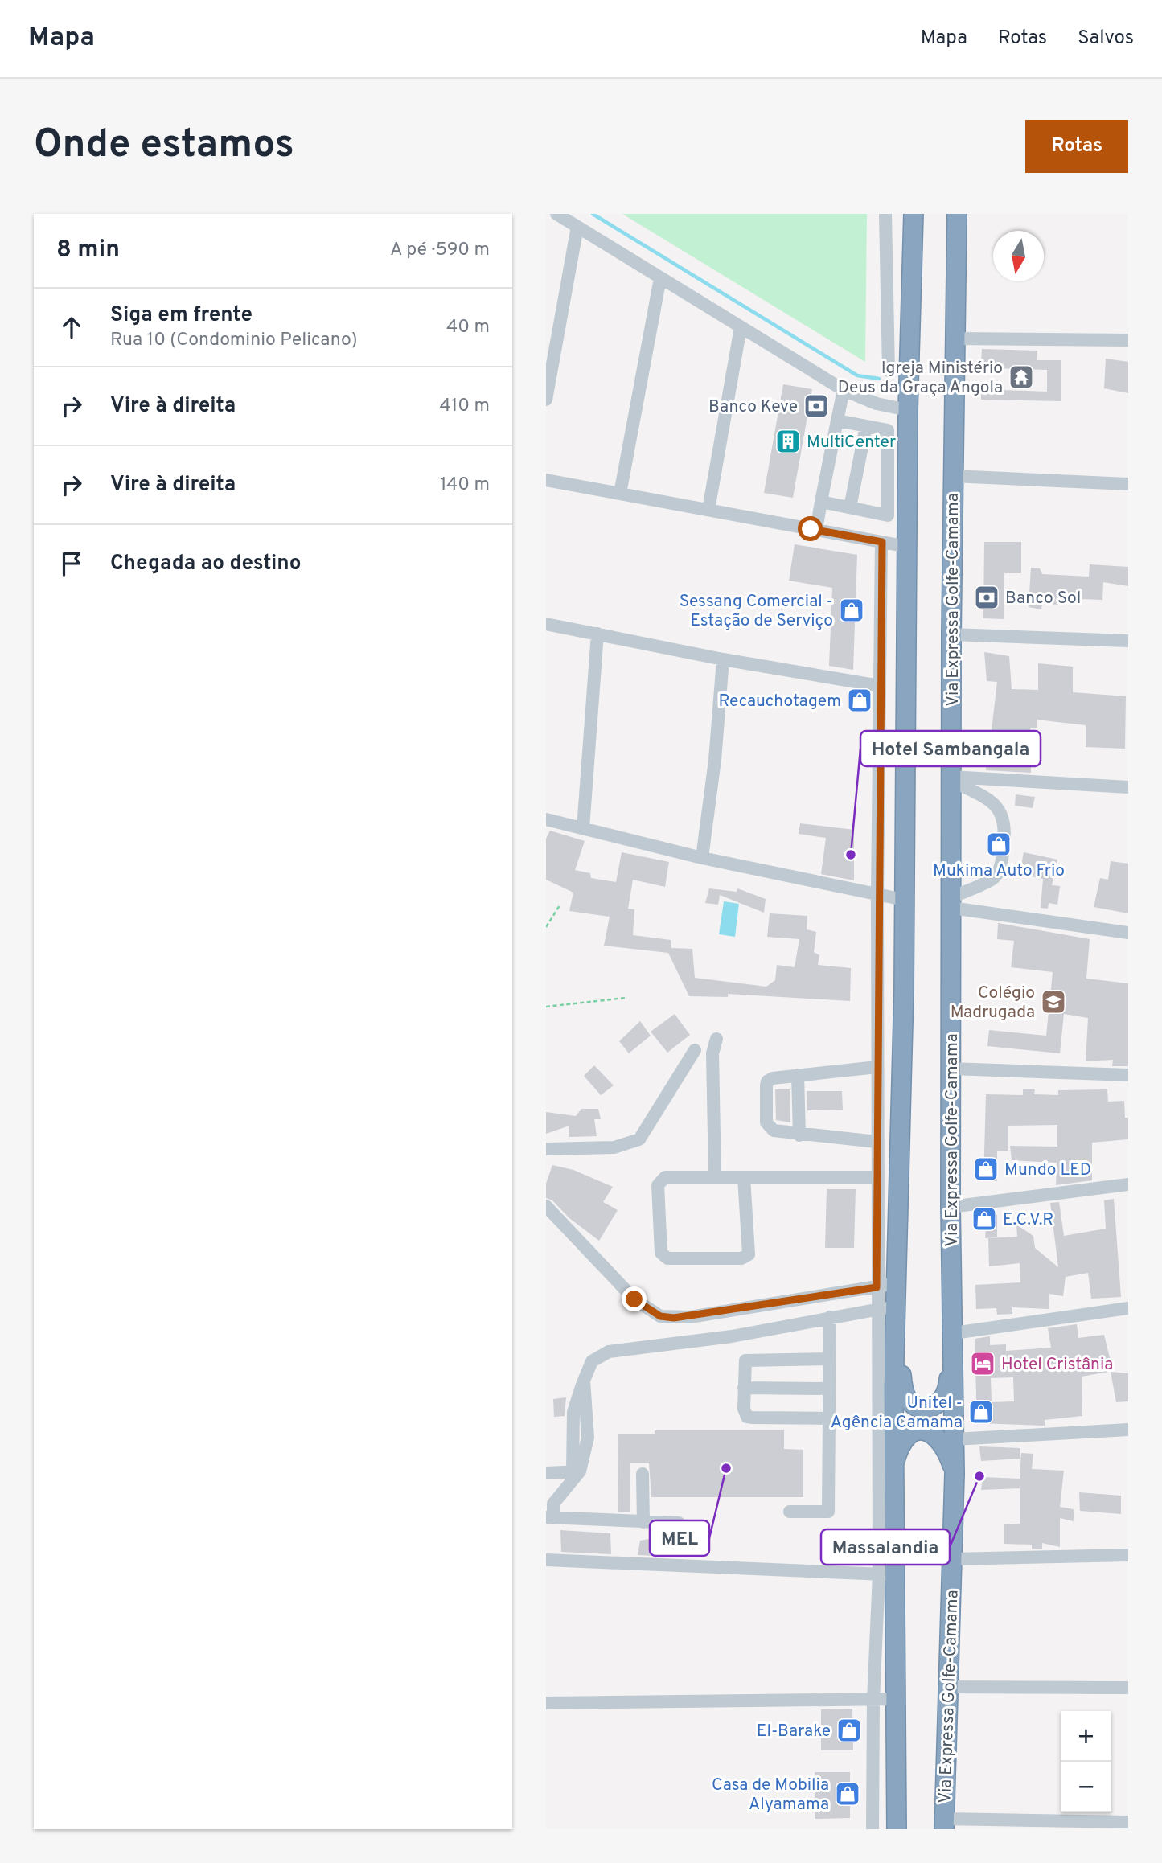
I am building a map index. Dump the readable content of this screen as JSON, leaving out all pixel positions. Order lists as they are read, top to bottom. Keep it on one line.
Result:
{"streets":{"highway":["Via Expressa Golfe-Camama"]},"places":{"temple":["Igreja Ministério Deus da Graça Angola"],"bank":["Banco Keve","Banco Sol"],"building":["MultiCenter"],"shop":["Sessang Comercial - Estação de Serviço","Recauchotagem","Mukima Auto Frio","Mundo LED","E.C.V.R","Unitel - Agência Camama","El-Barake","Casa de Mobilia Alyamama"],"other":["Hotel Sambangala","MEL","Massalandia"],"school or university":["Colégio Madrugada"],"hotel":["Hotel Cristânia"]},"north":"bottom","page":{"header":"Mapa","nav":["Mapa","Rotas","Salvos"],"buttons":"Rotas","title":"Onde estamos","heading":["8 min","A pé · 590 m"],"list":[["Siga em frente","Rua 10 (Condominio Pelicano)","40 m"],["Vire à direita","410 m"],["Vire à direita","140 m"],"Chegada ao destino"],"map_buttons":["+","−"]}}
